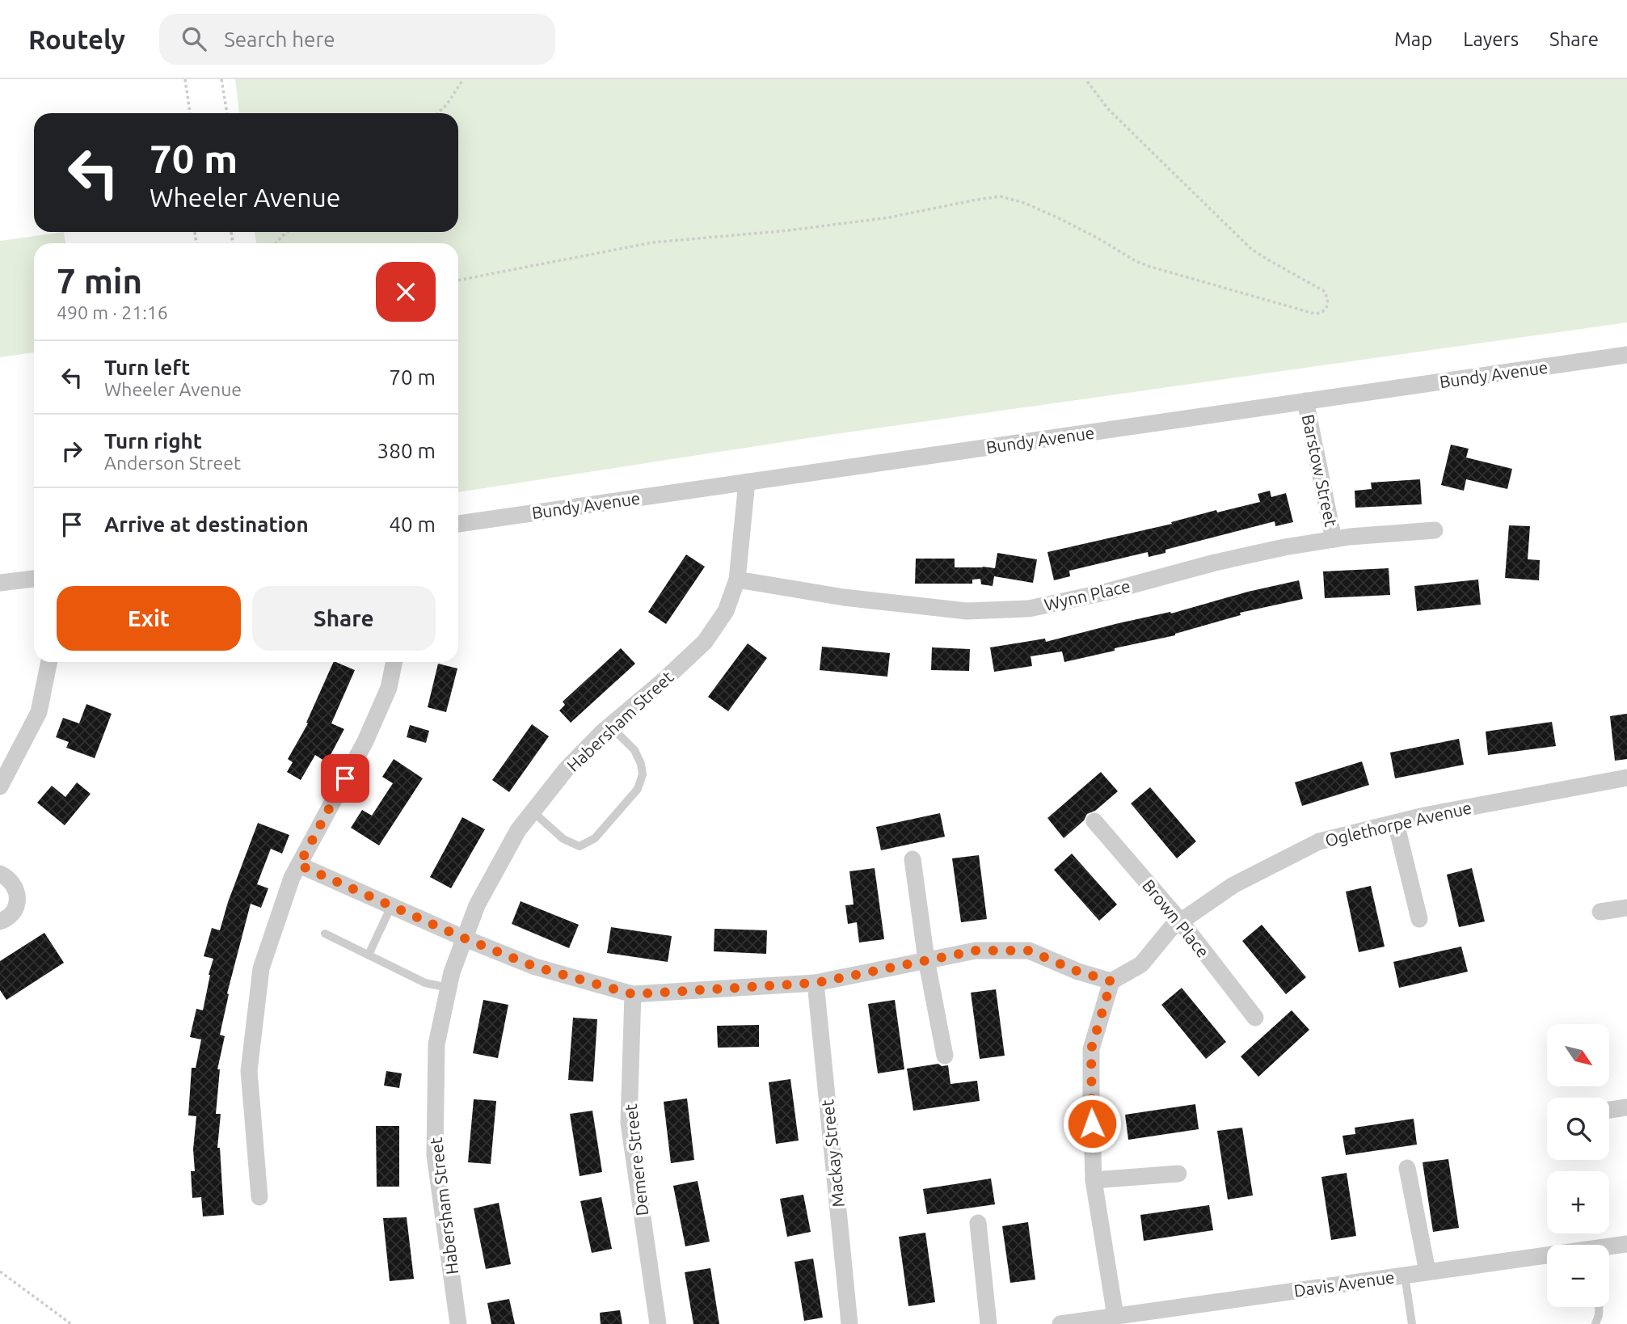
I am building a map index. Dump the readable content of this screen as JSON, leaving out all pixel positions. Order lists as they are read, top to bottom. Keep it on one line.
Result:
{"streets":{"street":["Bundy Avenue","Barstow Street","Wynn Place","Habersham Street","Oglethorpe Avenue","Brown Place","Mackay Street","Demere Street","Davis Avenue"]},"crossings":[["Bundy Avenue","Barstow Street"],["Bundy Avenue","Habersham Street"],["Barstow Street","Wynn Place"],["Wynn Place","Habersham Street"],["Oglethorpe Avenue","Brown Place"]],"north":"bottom right","page":{"header":"Routely","search":"Search here","nav":["Map","Layers","Share"],"turn":["70 m","Wheeler Avenue"],"heading":["7 min","490 m · 21:16"],"list":[{"name":"Turn left","note":"Wheeler Avenue","value":"70 m"},{"name":"Turn right","note":"Anderson Street","value":"380 m"},{"name":"Arrive at destination","value":"40 m"}],"buttons":["Exit","Share"],"map_buttons":["+","−"]}}
